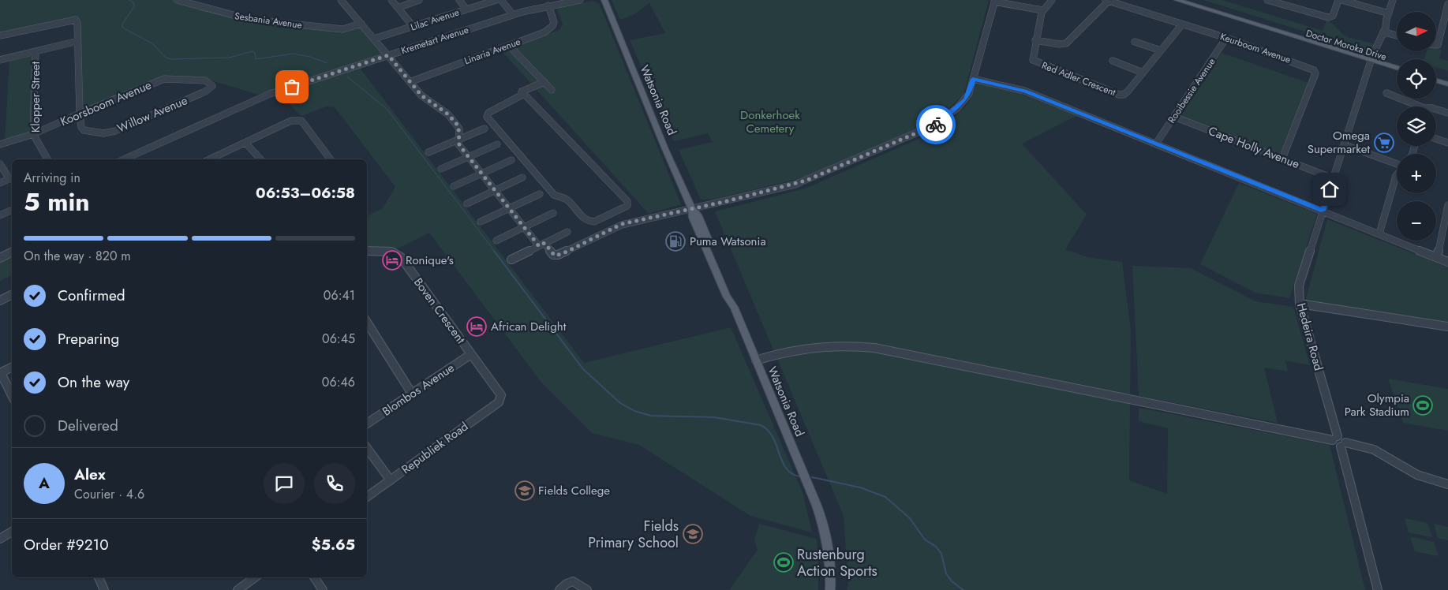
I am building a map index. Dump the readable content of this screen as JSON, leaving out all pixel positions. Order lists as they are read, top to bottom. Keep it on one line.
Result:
{"streets":{"main road":["Doctor Moroka Drive","Watsonia Road"],"street":["Lilac Avenue","Sesbania Avenue","Kremetart Avenue","Keurboom Avenue","Linaria Avenue","Red Adler Crescent","Rooibessie Avenue","Klopper Street","Koorsboom Avenue","Willow Avenue","Cape Holly Avenue","Boven Crescent","Hedeira Road","Blombos Avenue","Republiek Road"]},"crossings":[["Kremetart Avenue","Linaria Avenue"],["Doctor Moroka Drive","Hedeira Road"],["Keurboom Avenue","Red Adler Crescent"],["Keurboom Avenue","Rooibessie Avenue"],["Keurboom Avenue","Cape Holly Avenue"],["Rooibessie Avenue","Cape Holly Avenue"],["Klopper Street","Koorsboom Avenue"],["Koorsboom Avenue","Willow Avenue"],["Cape Holly Avenue","Hedeira Road"],["Boven Crescent","Blombos Avenue"],["Boven Crescent","Republiek Road"]],"parks":["Donkerhoek Cemetery"],"places":{"supermarket":["Omega Supermarket"],"fuel station":["Puma Watsonia"],"hotel":["Ronique's","African Delight"],"sports":["Olympia Park Stadium","Rustenburg Action Sports"],"school or university":["Fields College","Fields Primary School"]},"north":"right","page":{"map_buttons":["+","−"],"heading":["5 min","Arriving in","06:53–06:58"],"panel":["Alex","Courier · 4.6","Order #9210","$5.65"],"bar":"On the way · 820 m","list":[["Confirmed","06:41"],["Preparing","06:45"],["On the way","06:46"],"Delivered"],"round":"A"}}
